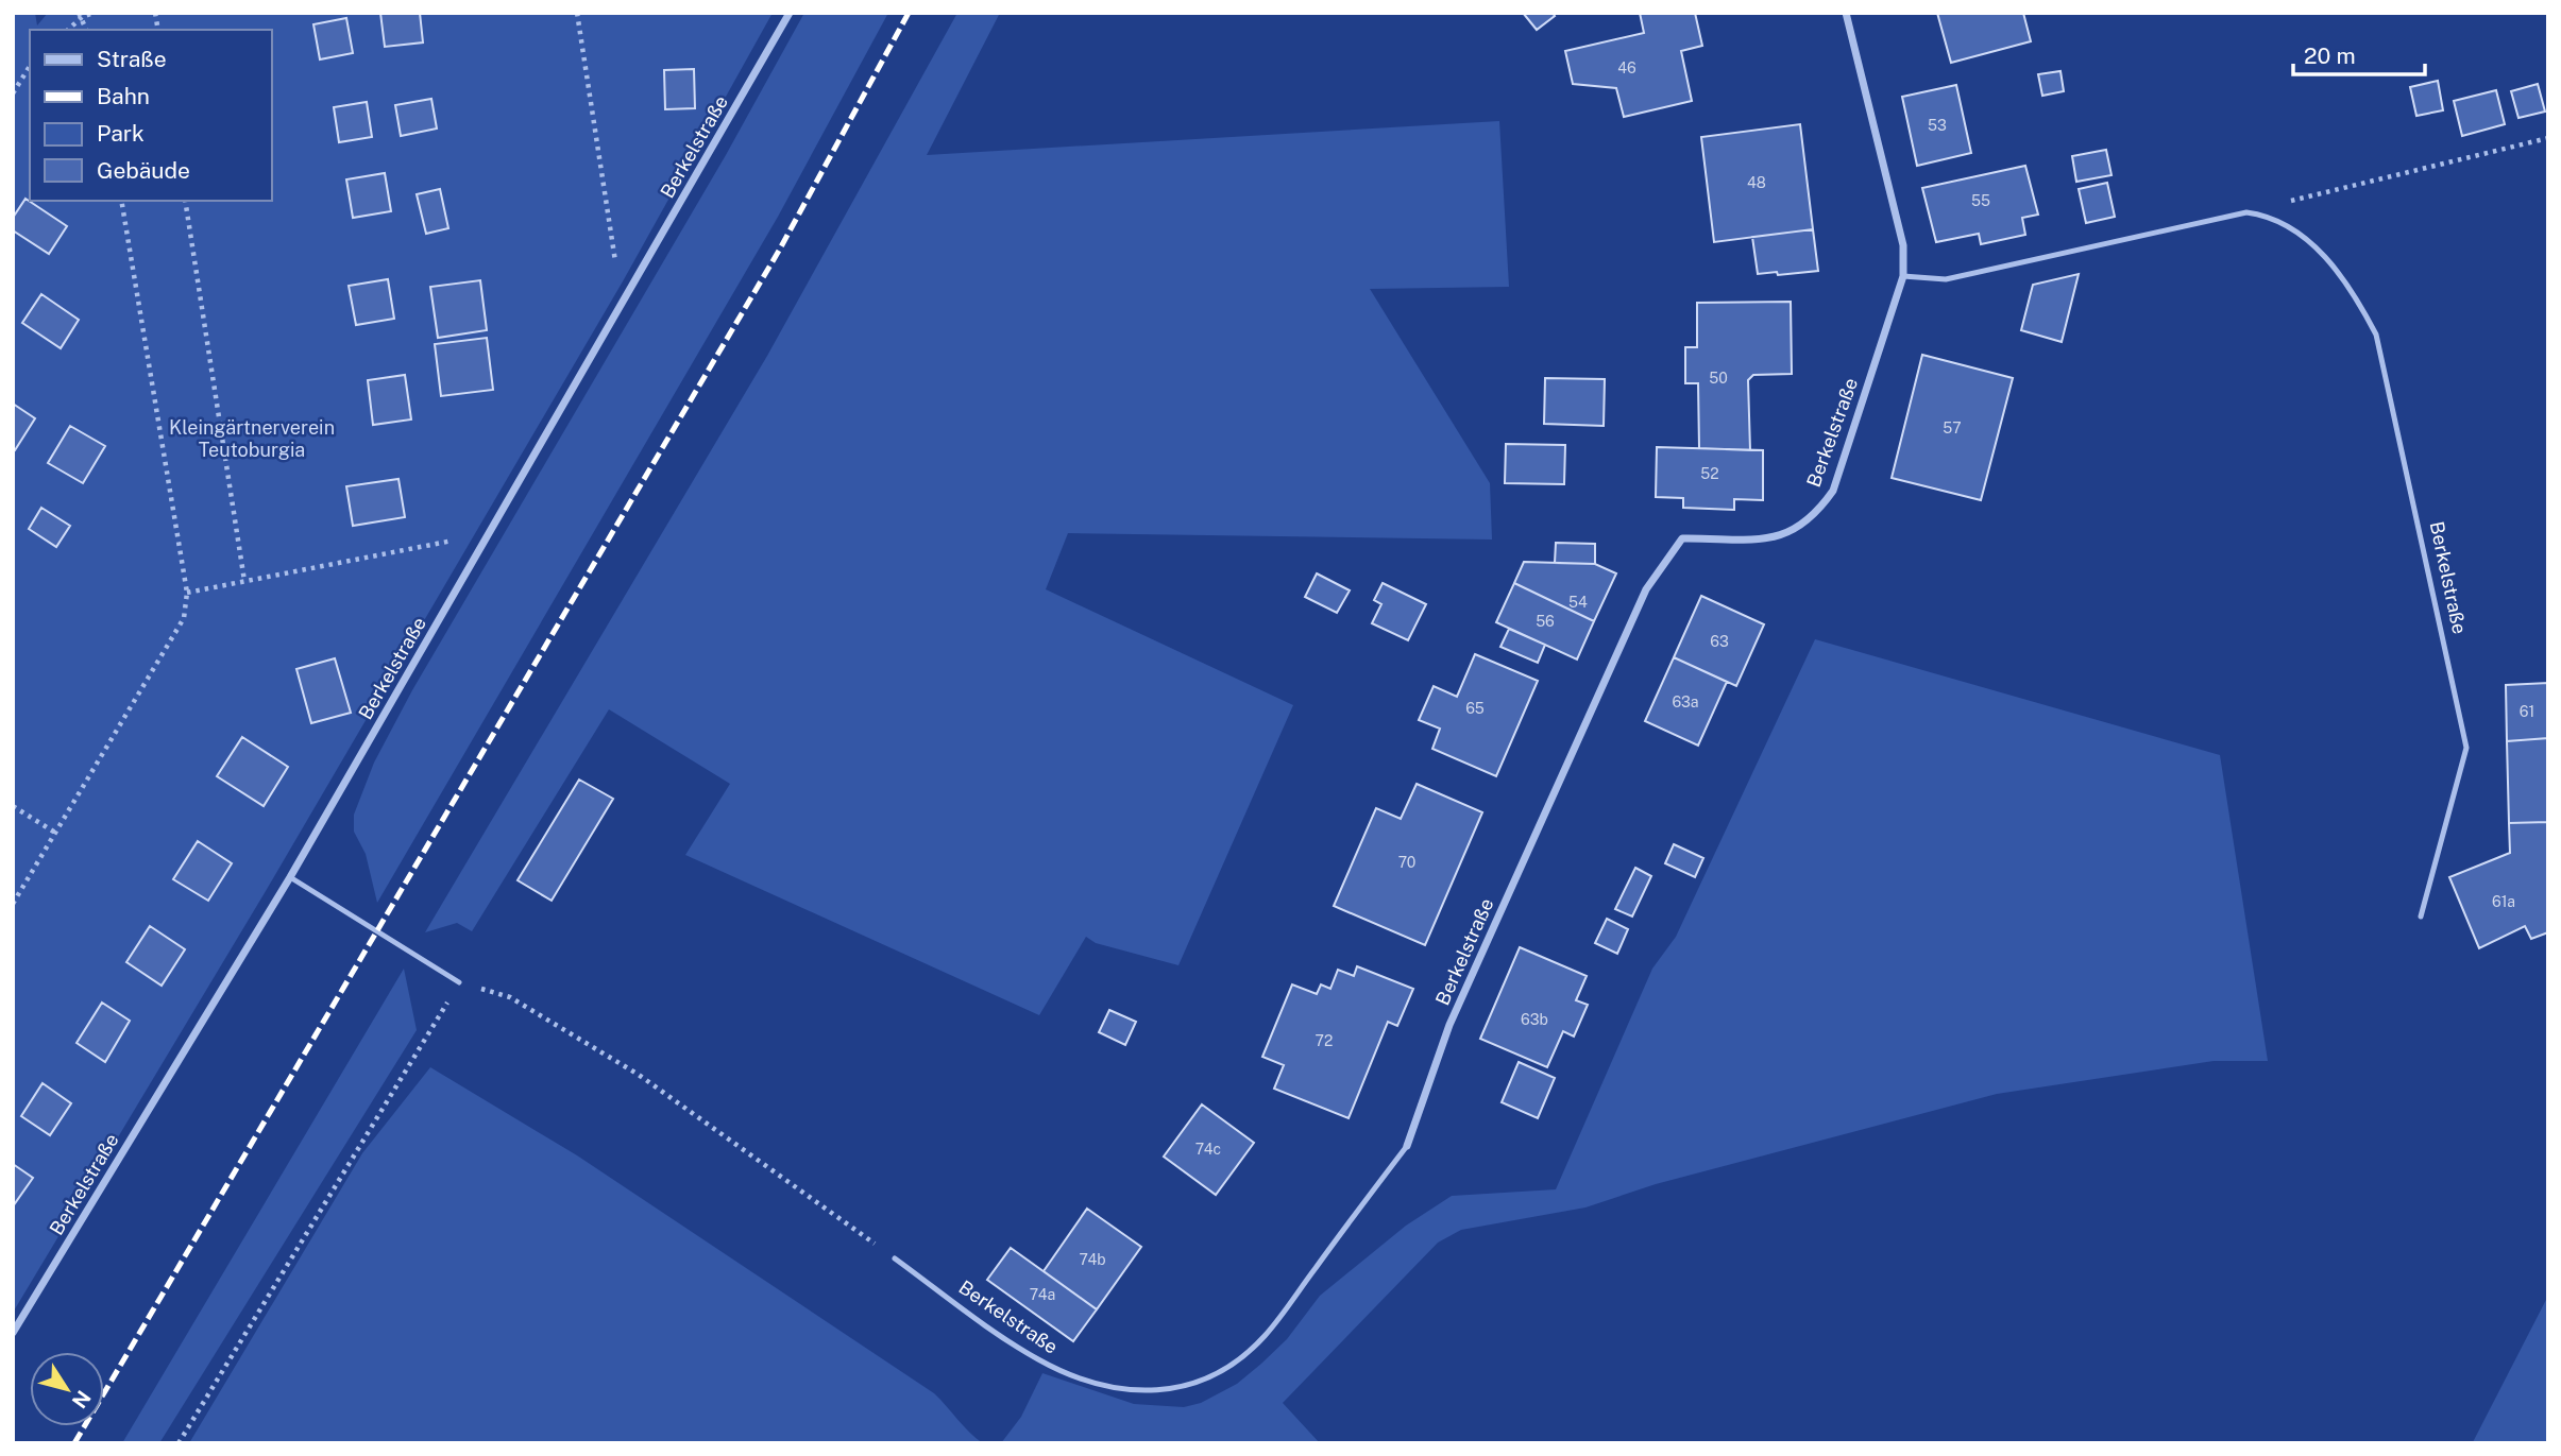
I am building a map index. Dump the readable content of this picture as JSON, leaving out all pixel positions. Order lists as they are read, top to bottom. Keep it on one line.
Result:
{"streets":{"street":["Berkelstraße"]},"parks":["Kleingärtnerverein Teutoburgia"],"house_numbers":["46","53","48","55","50","57","52","54","56","63","63a","65","61","70","61a","63b","72","74c","74b","74a"],"legend":["Straße","Bahn","Park","Gebäude"],"scale_bar":"20 m","north":"bottom right"}
